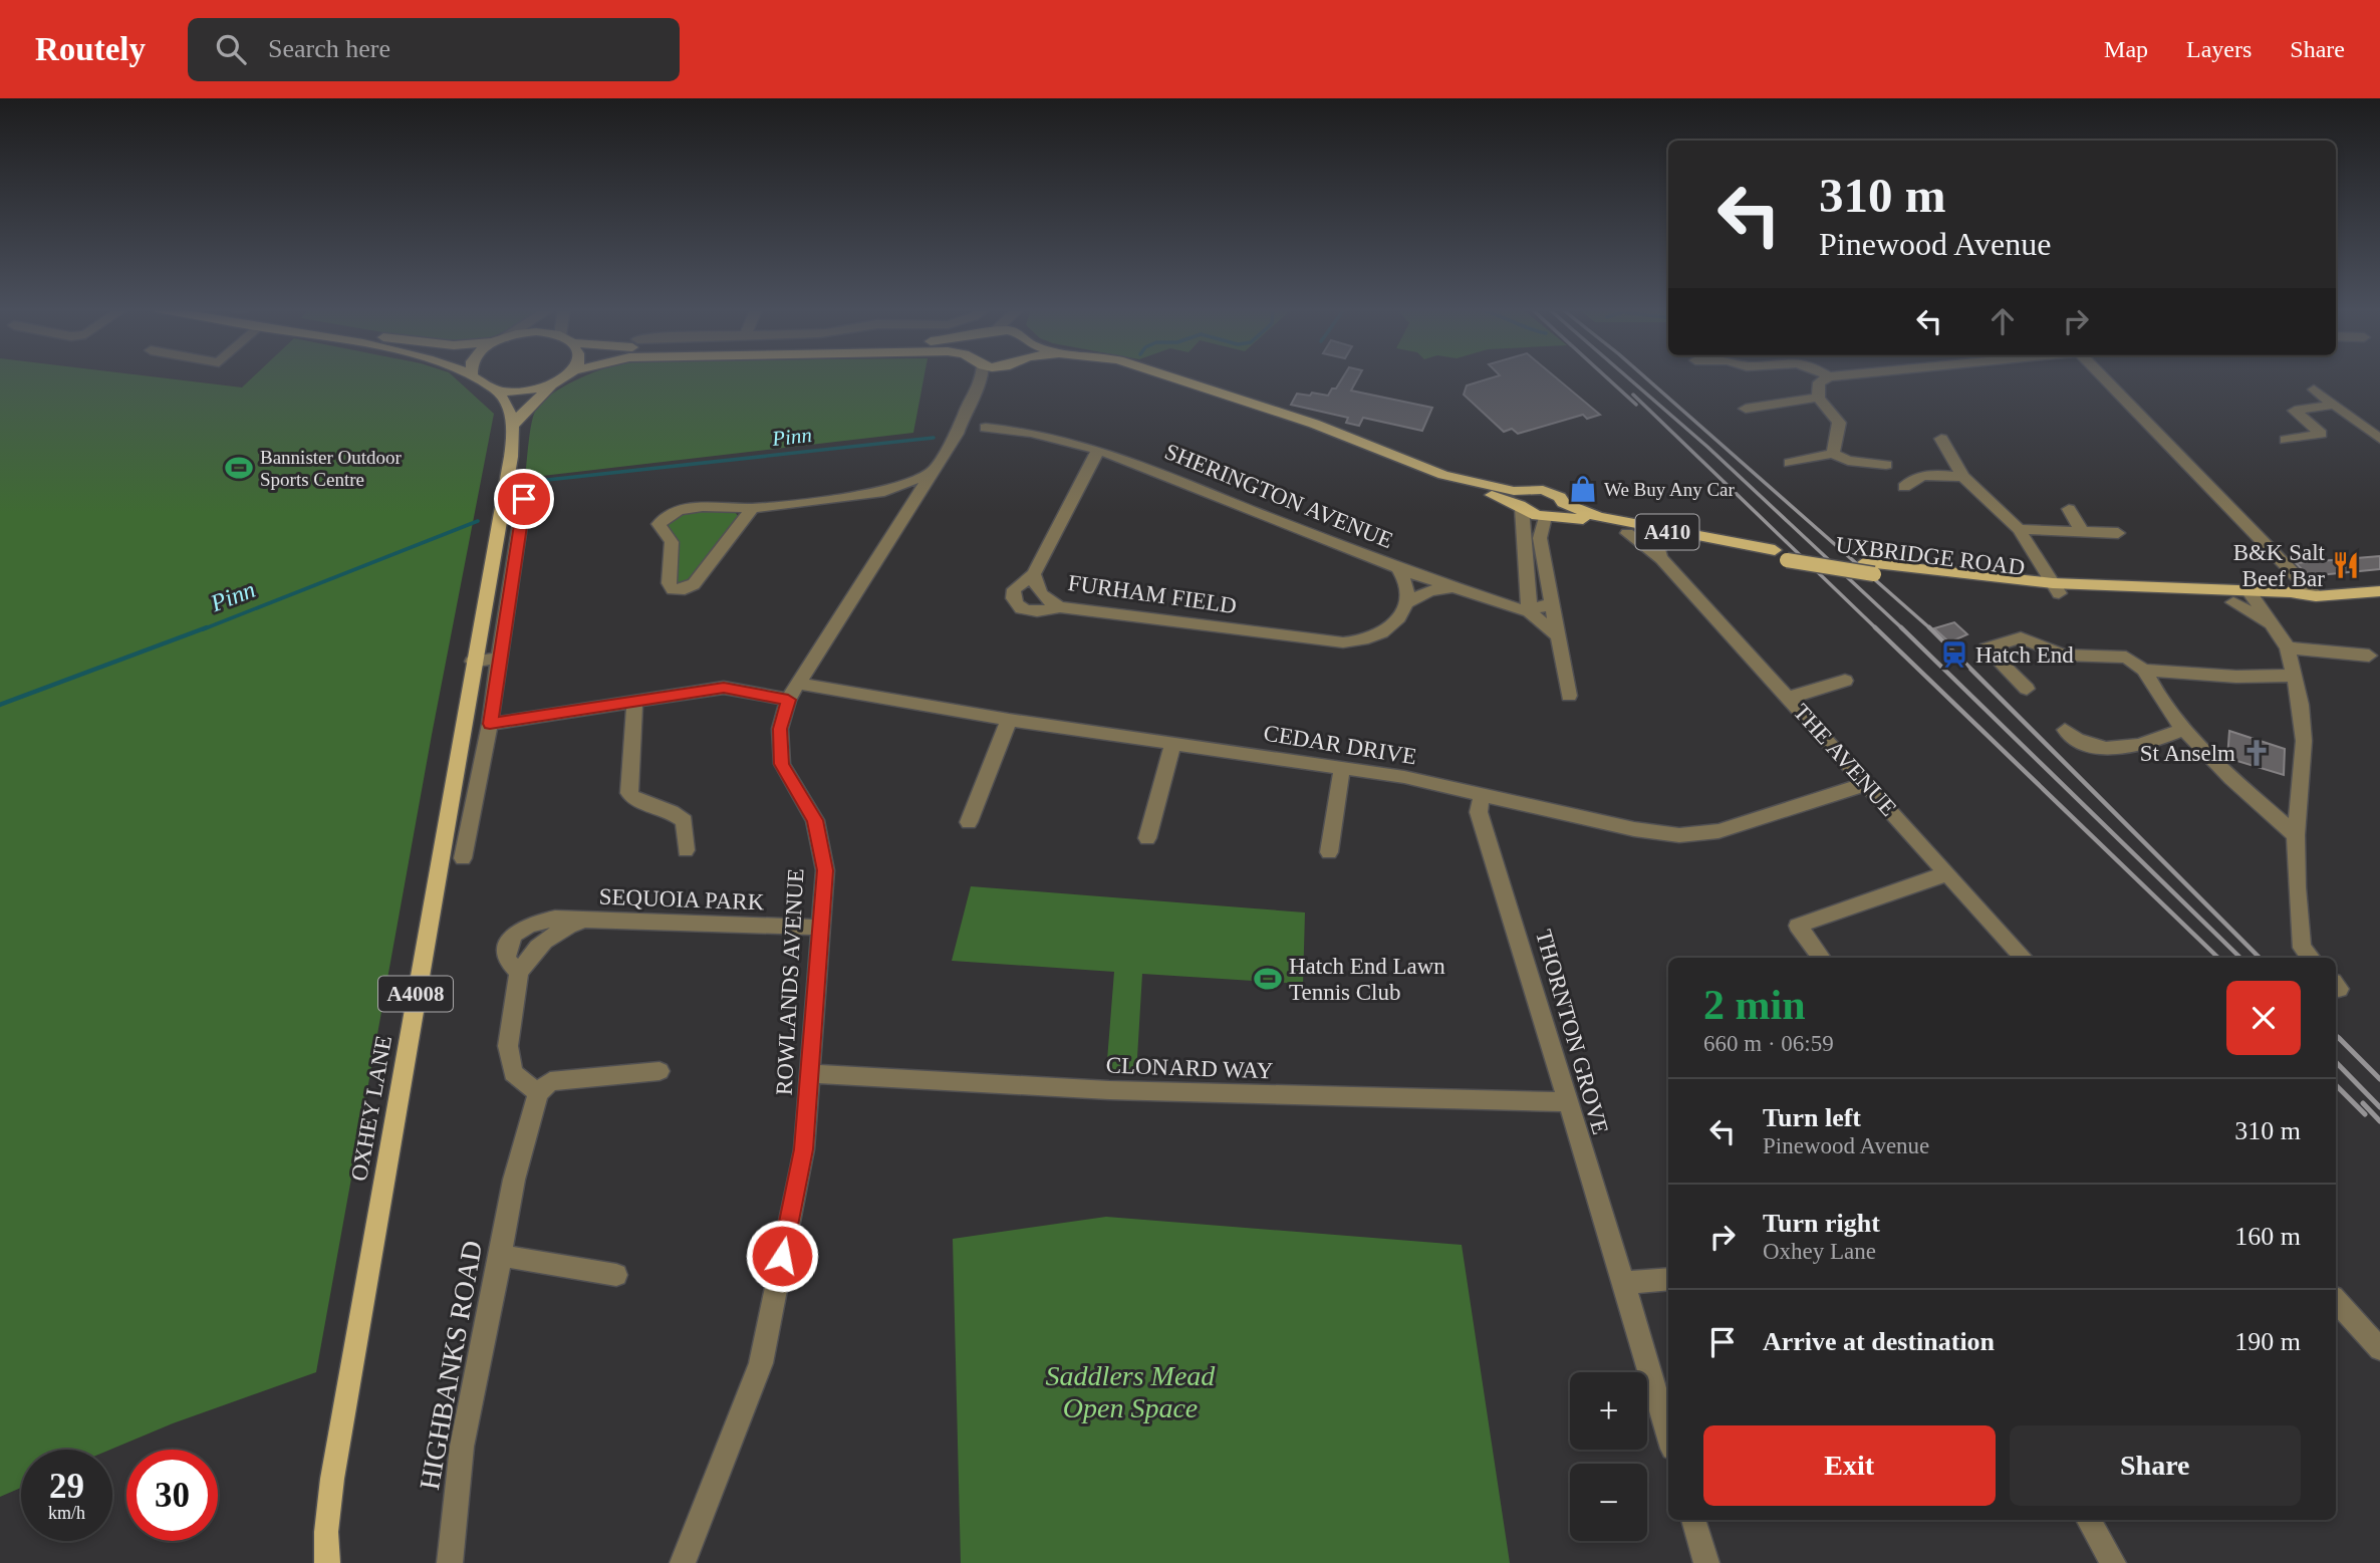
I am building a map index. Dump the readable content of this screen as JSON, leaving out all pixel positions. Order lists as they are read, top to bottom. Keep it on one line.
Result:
{"streets":{"main road":["A410","UXBRIDGE ROAD","A4008","OXHEY LANE"],"street":["SHERINGTON AVENUE","FURHAM FIELD","CEDAR DRIVE","THE AVENUE","SEQUOIA PARK","ROWLANDS AVENUE","THORNTON GROVE","CLONARD WAY","HIGHBANKS ROAD"]},"crossings":[["SHERINGTON AVENUE","FURHAM FIELD"],["SHERINGTON AVENUE","ROWLANDS AVENUE"],["UXBRIDGE ROAD","THE AVENUE"],["CEDAR DRIVE","THE AVENUE"],["CEDAR DRIVE","ROWLANDS AVENUE"],["CEDAR DRIVE","THORNTON GROVE"],["SEQUOIA PARK","ROWLANDS AVENUE"],["SEQUOIA PARK","HIGHBANKS ROAD"],["ROWLANDS AVENUE","CLONARD WAY"],["THORNTON GROVE","CLONARD WAY"]],"water":["Pinn"],"parks":["Saddlers Mead Open Space"],"places":{"sports":["Bannister Outdoor Sports Centre","Hatch End Lawn Tennis Club"],"shop":["We Buy Any Car"],"restaurant":["B&K Salt Beef Bar"],"station":["Hatch End"],"church":["St Anselm"]},"page":{"header":"Routely","search":"Search here","nav":["Map","Layers","Share"],"turn":["310 m","Pinewood Avenue"],"heading":["2 min","660 m · 06:59"],"list":[{"name":"Turn left","note":"Pinewood Avenue","value":"310 m"},{"name":"Turn right","note":"Oxhey Lane","value":"160 m"},{"name":"Arrive at destination","value":"190 m"}],"map_buttons":["+","−"],"buttons":["Exit","Share"],"speed":"29 km/h","limit":"30"}}
